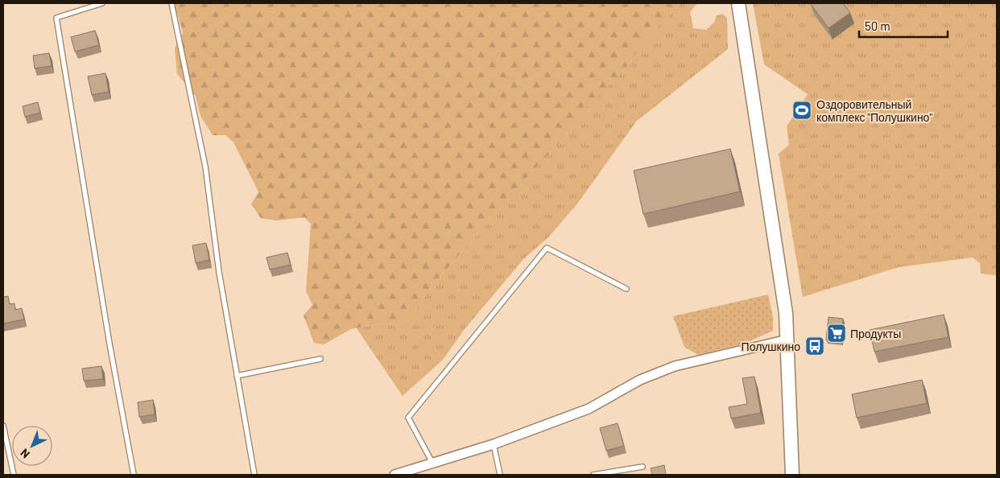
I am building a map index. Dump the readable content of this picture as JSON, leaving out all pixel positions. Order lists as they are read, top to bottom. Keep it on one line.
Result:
{"places":{"sports":["Оздоровительный комплекс \"Полушкино\""],"supermarket":["Продукты"],"bus stop":["Полушкино"]},"scale_bar":"50 m","north":"bottom left"}
